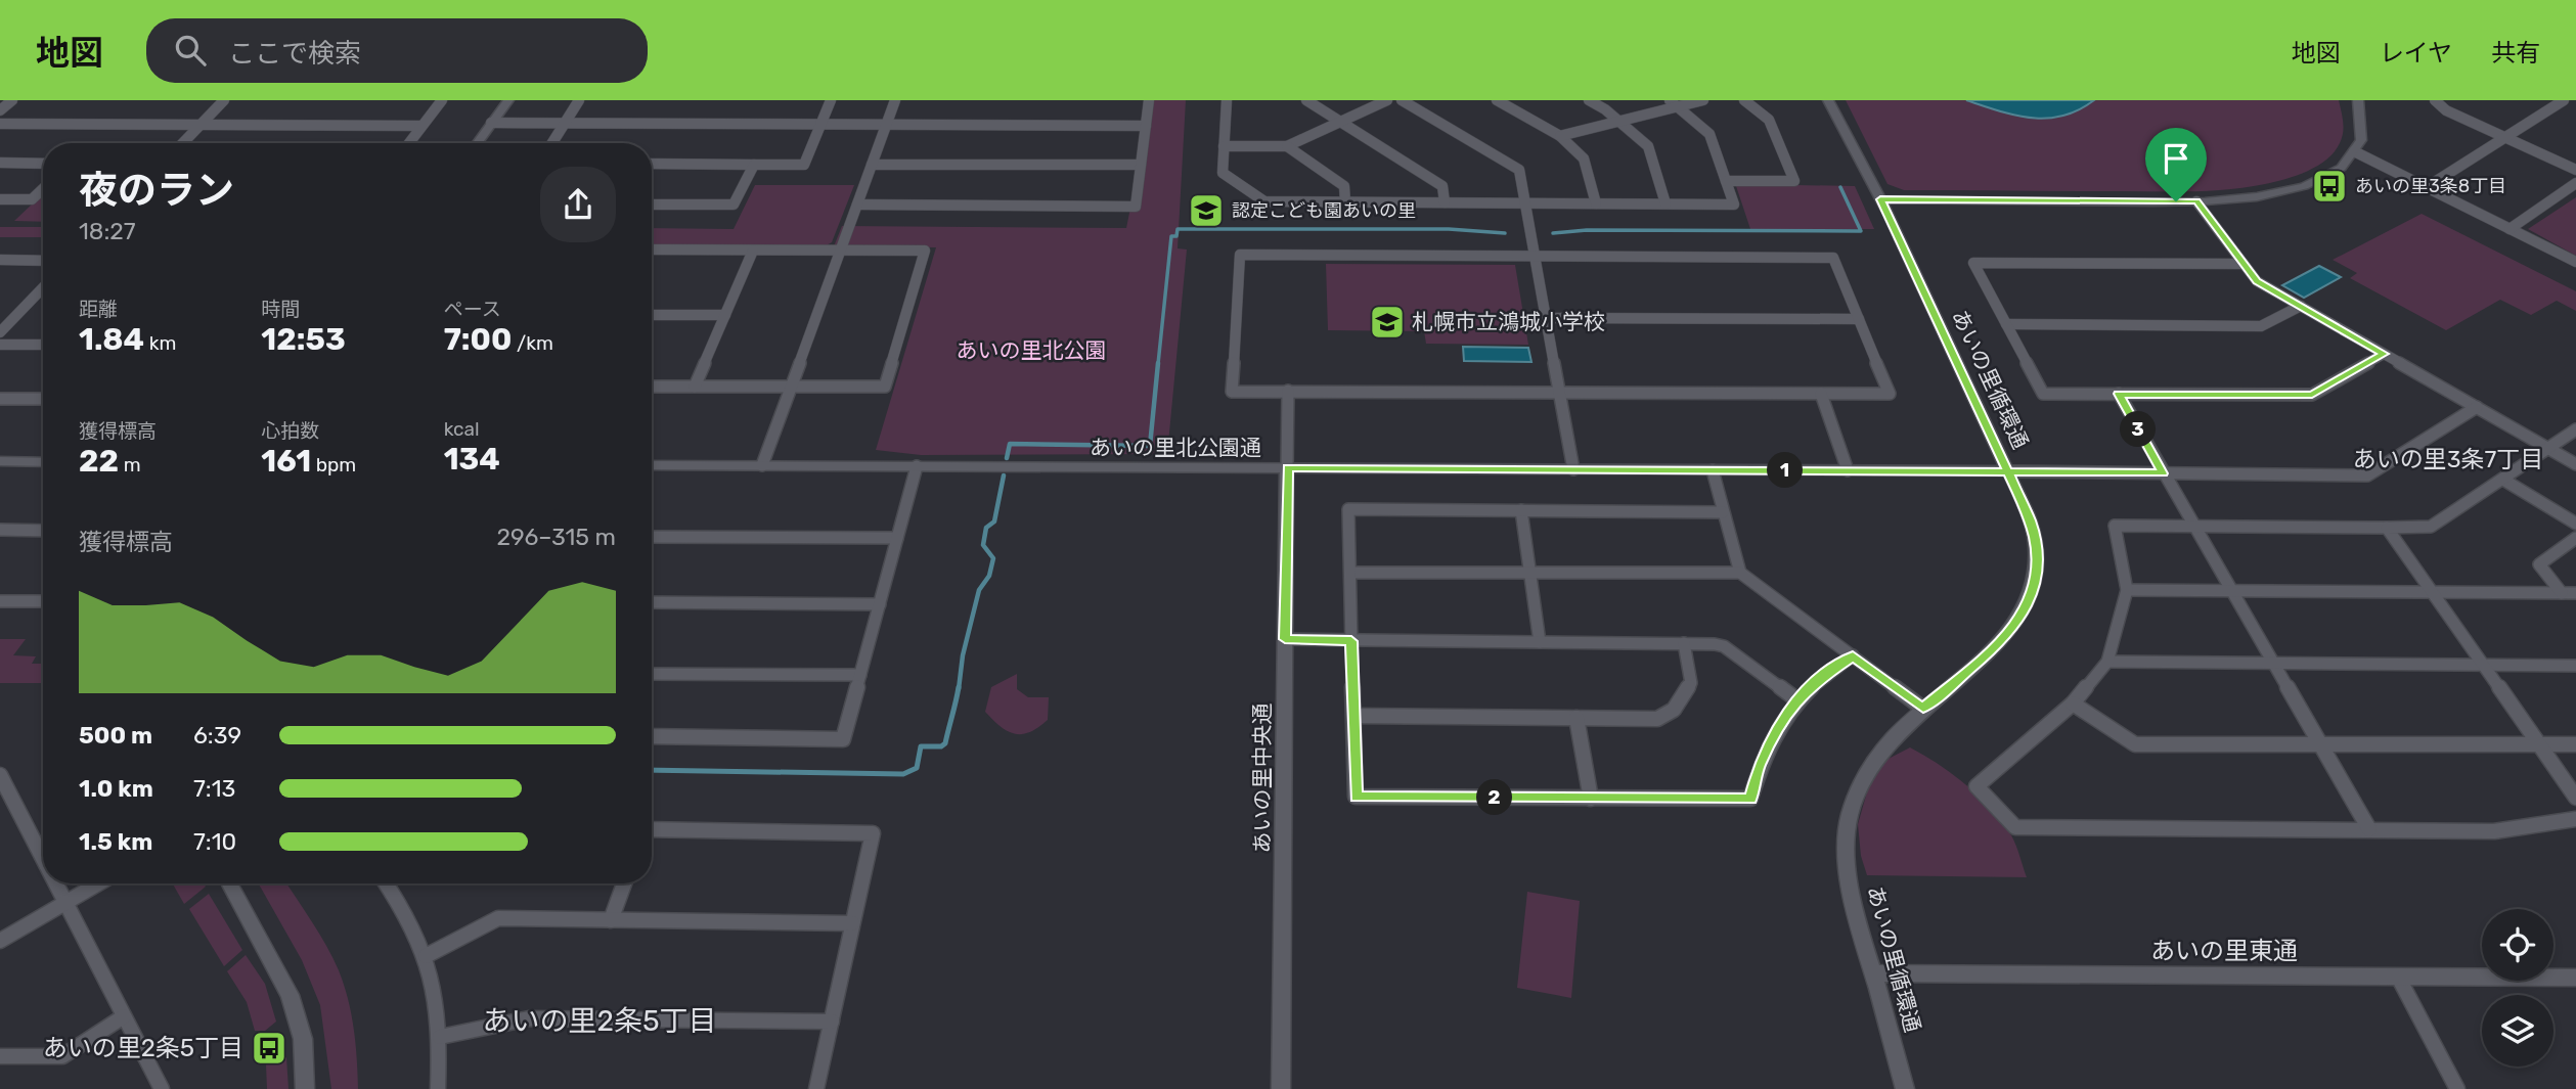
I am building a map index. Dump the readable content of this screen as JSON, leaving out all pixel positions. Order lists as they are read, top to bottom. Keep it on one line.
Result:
{"streets":{"street":["あいの里循環通","あいの里北公園通","あいの里中央通","あいの里東通"]},"crossings":[["あいの里循環通","あいの里北公園通"],["あいの里循環通","あいの里東通"],["あいの里北公園通","あいの里中央通"]],"districts":["あいの里3条7丁目","あいの里2条5丁目"],"parks":["あいの里北公園"],"places":{"bus stop":["あいの里3条8丁目","あいの里2条5丁目"],"school or university":["認定こども園あいの里","札幌市立鴻城小学校"]},"page":{"header":"地図","search":"ここで検索","nav":["地図","レイヤ","共有"],"heading":["夜のラン","18:27"],"stats":[["距離","1.84 km"],["時間","12:53"],["ペース","7:00 /km"],["獲得標高","22 m"],["心拍数","161 bpm"],["kcal","134"]],"pins":["3","1","2"],"chart":["獲得標高","296–315 m"],"list":[{"name":"500 m","note":"6:39"},{"name":"1.0 km","note":"7:13"},{"name":"1.5 km","note":"7:10"}]}}
